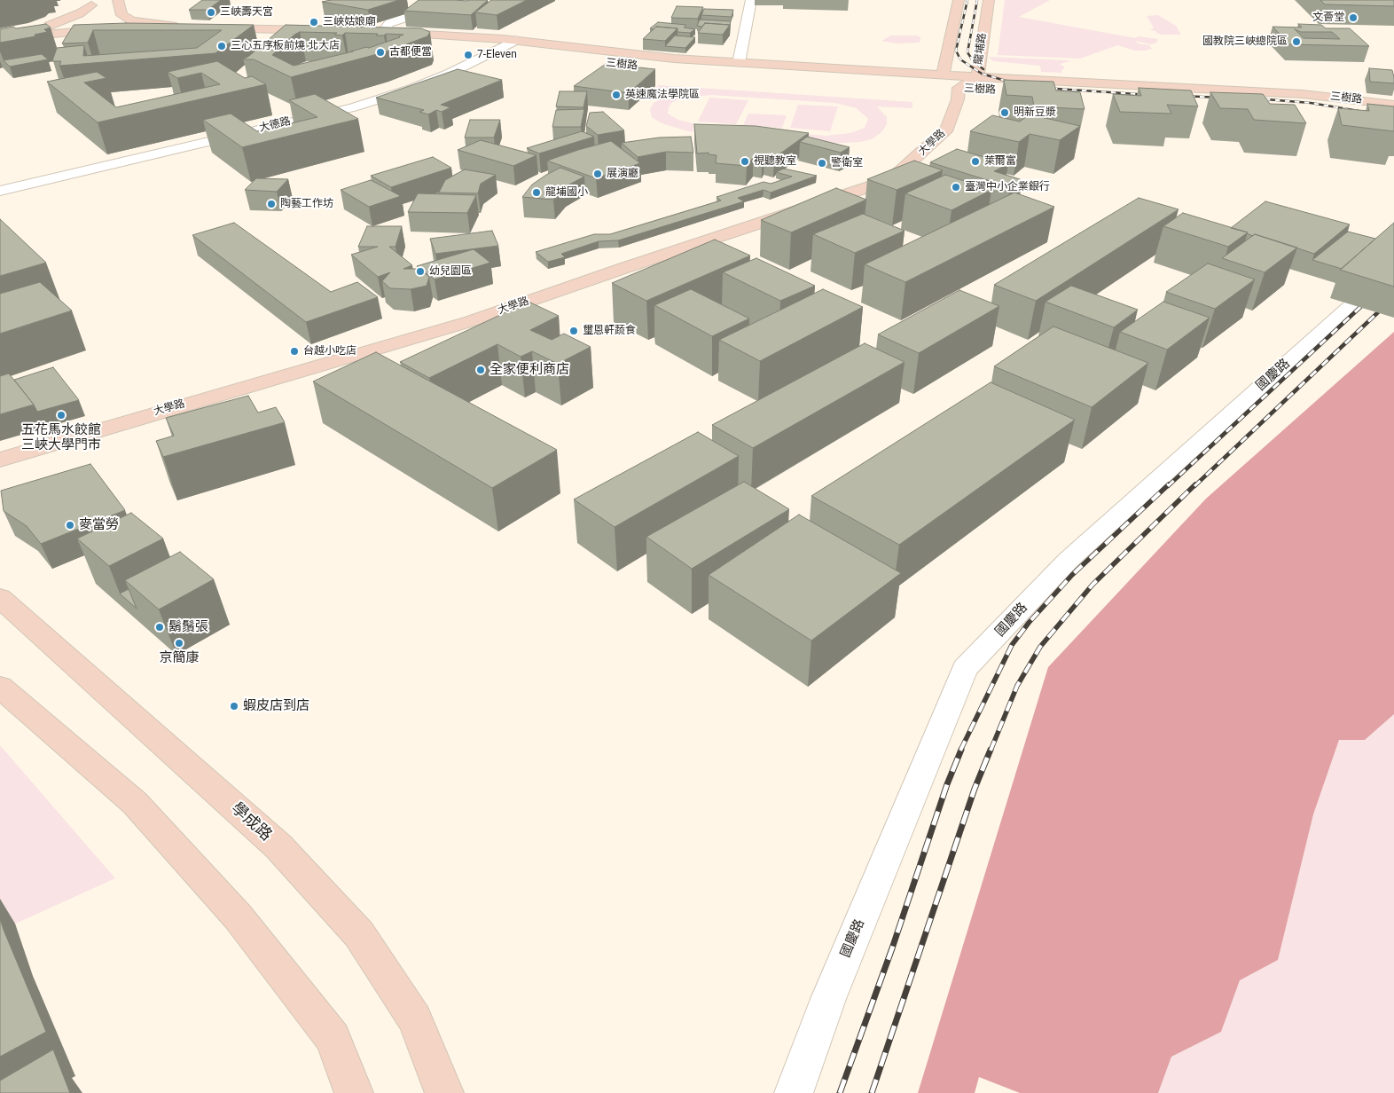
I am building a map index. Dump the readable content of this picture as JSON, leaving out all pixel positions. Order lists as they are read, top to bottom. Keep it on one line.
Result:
{"streets":{"street":["龍埔路","三樹路","大德路","大學路","國慶路","學成路"]},"crossings":[["龍埔路","三樹路"],["龍埔路","大學路"],["三樹路","大德路"],["三樹路","大學路"]],"places":["三峽壽天宮","文薈堂","三峽姑娘廟","國教院三峽總院區","三心五序板前燒 北大店","古都便當","7-Eleven","英速魔法學院區","明新豆漿","視聽教室","萊爾富","警衛室","展演廳","臺灣中小企業銀行","龍埔國小","陶藝工作坊","幼兒園區","璽恩軒蔬食","台越小吃店","全家便利商店","五花馬水餃館 三峽大學門市","麥當勞","鬍鬚張","京簡康","蝦皮店到店"]}
